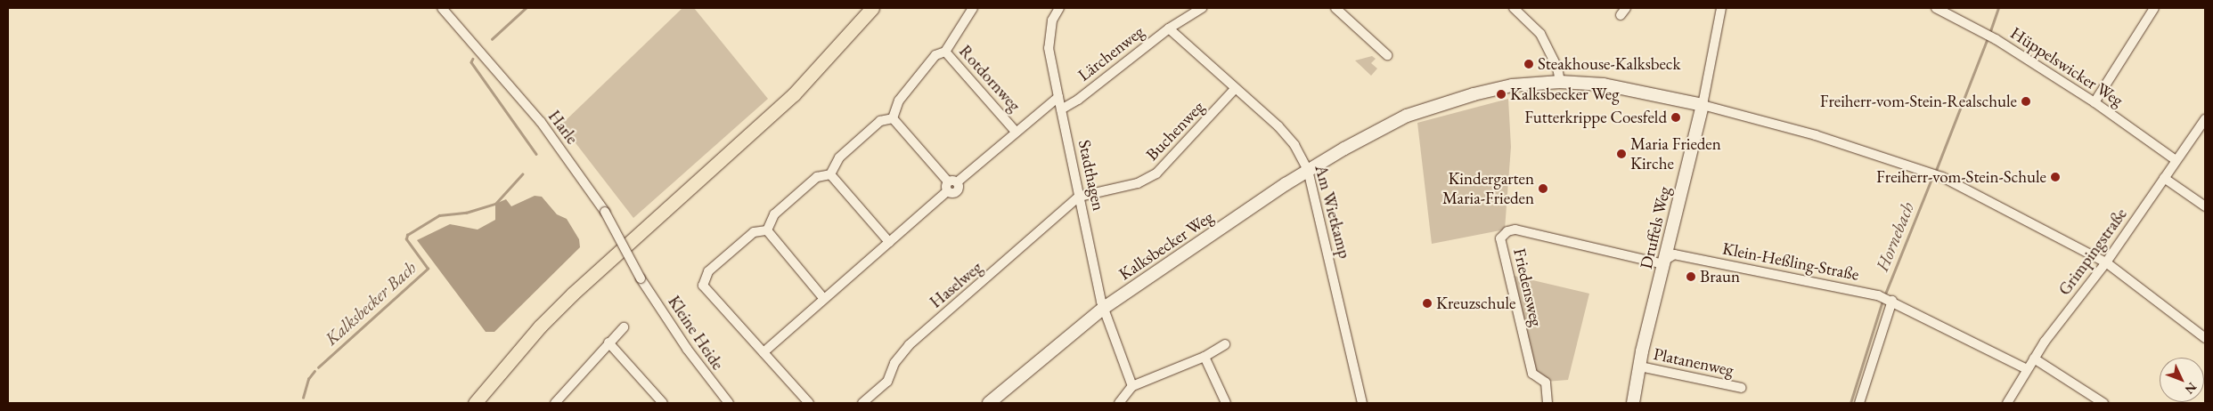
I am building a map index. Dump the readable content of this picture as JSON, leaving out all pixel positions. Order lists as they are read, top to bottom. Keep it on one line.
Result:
{"streets":{"street":["Lärchenweg","Hüppelswicker Weg","Rotdornweg","Harle","Buchenweg","Stadthagen","Am Wietkamp","Druffels Weg","Kalksbecker Weg","Grimpingstraße","Klein-Heßling-Straße","Haselweg","Friedensweg","Kleine Heide","Platanenweg"]},"crossings":[["Lärchenweg","Stadthagen"],["Lärchenweg","Am Wietkamp"],["Hüppelswicker Weg","Grimpingstraße"],["Rotdornweg","Stadthagen"],["Harle","Kleine Heide"],["Buchenweg","Stadthagen"],["Buchenweg","Am Wietkamp"],["Buchenweg","Haselweg"],["Stadthagen","Kalksbecker Weg"],["Stadthagen","Haselweg"],["Am Wietkamp","Kalksbecker Weg"],["Druffels Weg","Kalksbecker Weg"],["Druffels Weg","Klein-Heßling-Straße"],["Druffels Weg","Friedensweg"],["Druffels Weg","Platanenweg"],["Kalksbecker Weg","Grimpingstraße"],["Grimpingstraße","Klein-Heßling-Straße"],["Klein-Heßling-Straße","Friedensweg"]],"water":["Hornebach","Kalksbecker Bach"],"places":["Steakhouse-Kalksbeck","Kalksbecker Weg","Freiherr-vom-Stein-Realschule","Futterkrippe Coesfeld","Maria Frieden Kirche","Freiherr-vom-Stein-Schule","Kindergarten Maria-Frieden","Braun","Kreuzschule"],"north":"bottom right"}
